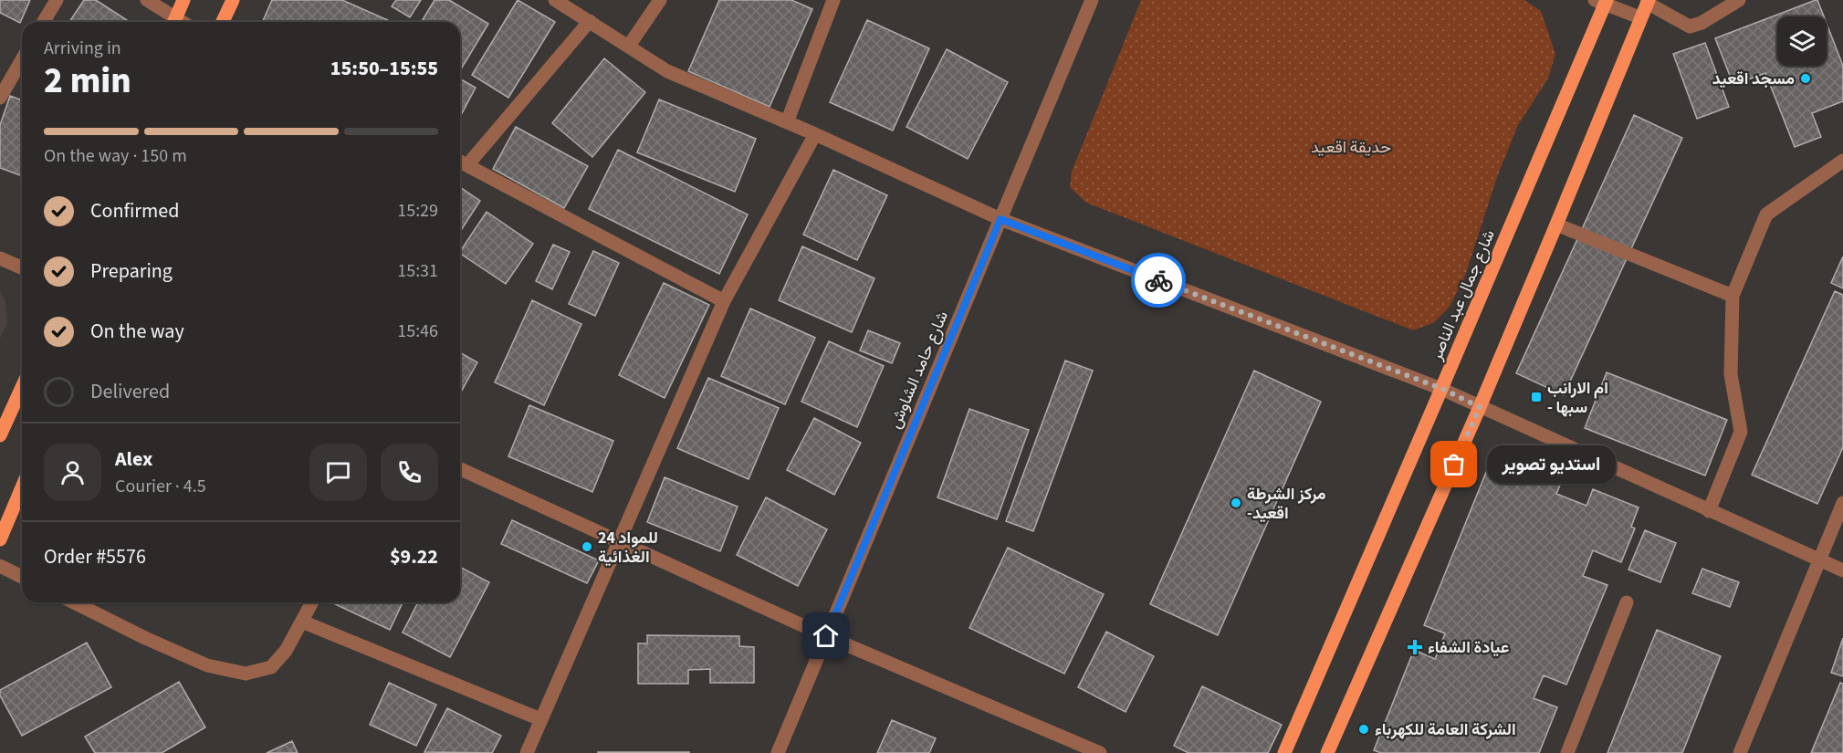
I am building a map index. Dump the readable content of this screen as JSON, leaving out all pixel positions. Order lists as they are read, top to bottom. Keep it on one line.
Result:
{"streets":{"main road":["شارع جمال عبد الناصر"],"street":["شارع حامد الشاوش"]},"parks":["حديقة اقعيد"],"places":{"other":["مسجد اقعيد","استديو تصوير","مركز الشرطة -اقعيد","24 للمواد الغذائية","الشركة العامة للكهرباء"],"transit":["ام الارانب - سبها"],"health":["عيادة الشفاء"]},"page":{"heading":["2 min","Arriving in","15:50–15:55"],"panel":["Alex","Courier · 4.5","Order #5576","$9.22"],"bar":"On the way · 150 m","list":[["Confirmed","15:29"],["Preparing","15:31"],["On the way","15:46"],"Delivered"],"bubble":"استديو تصوير"}}
